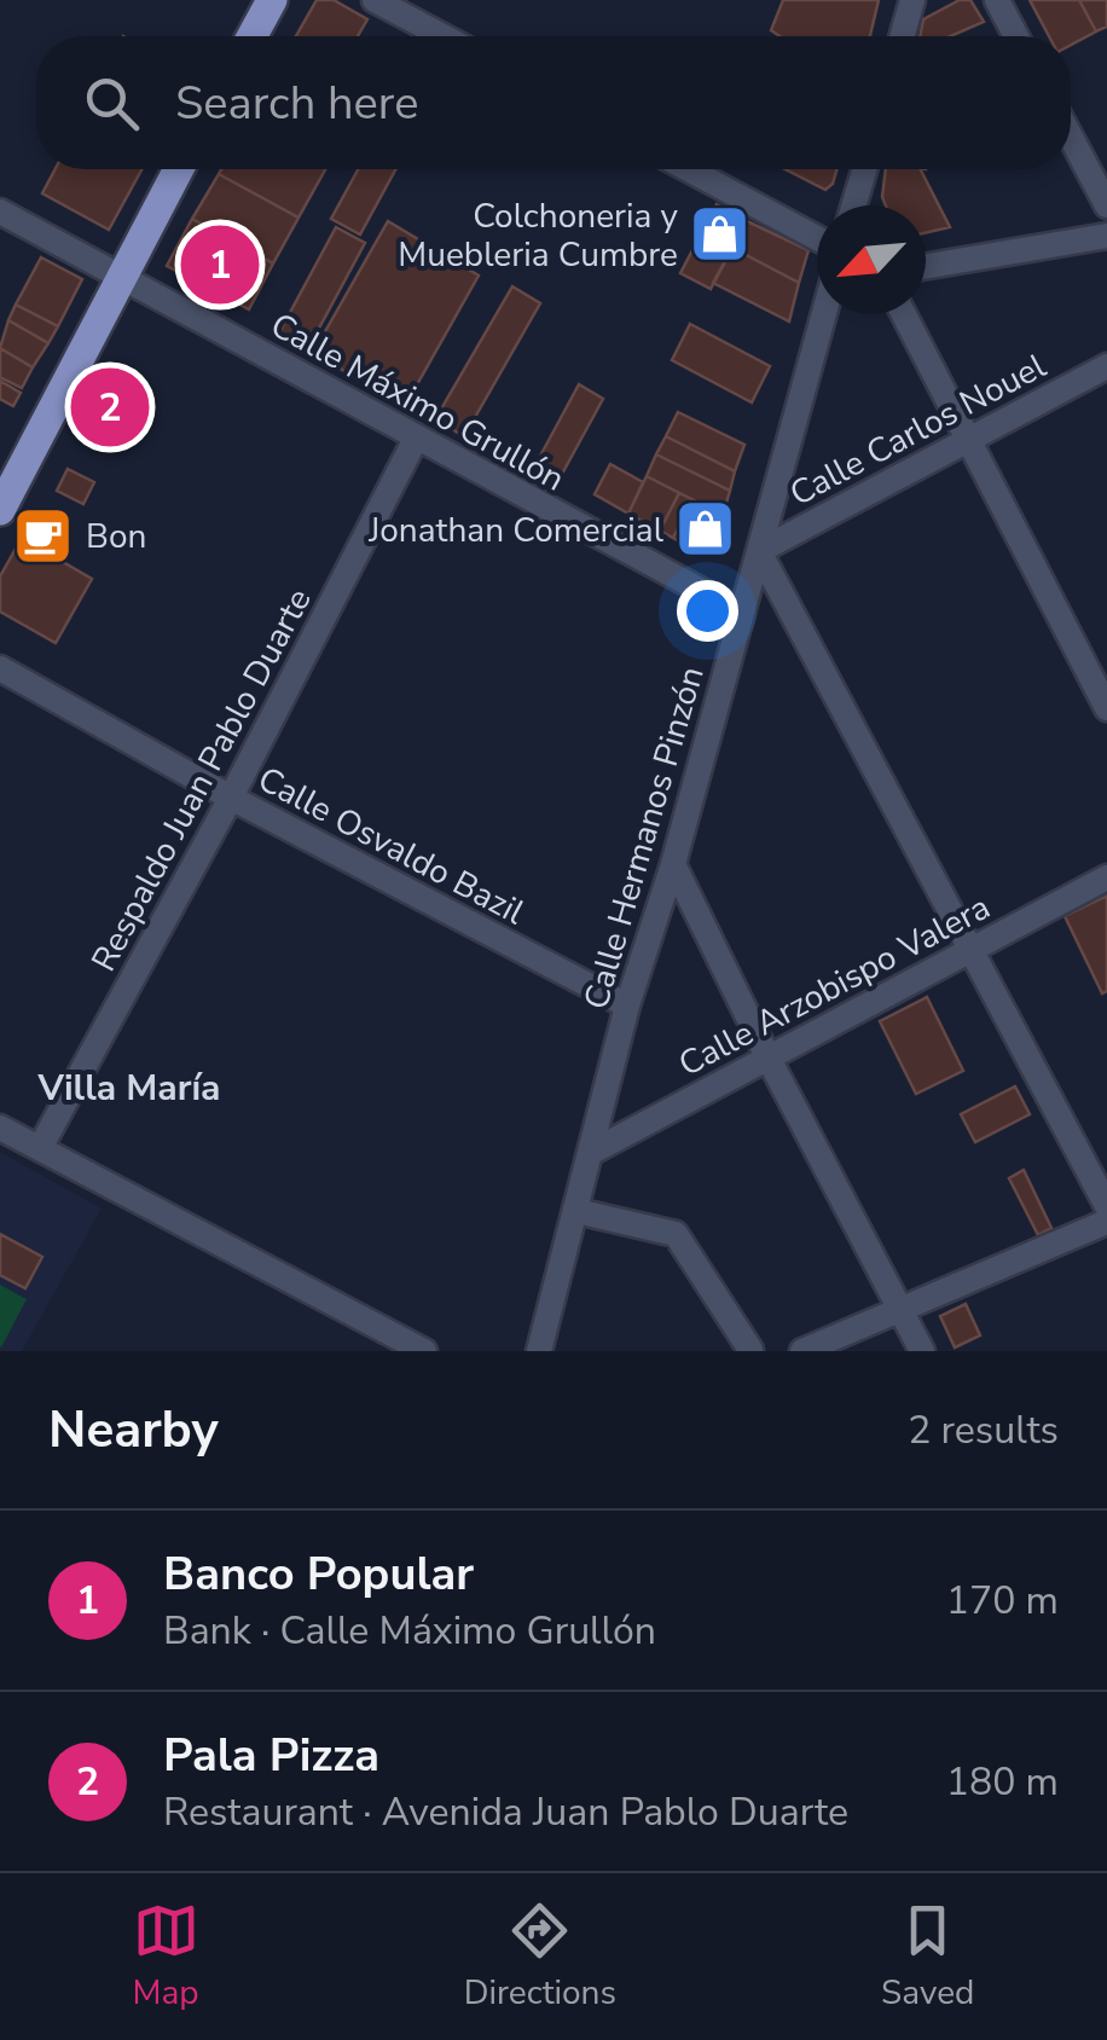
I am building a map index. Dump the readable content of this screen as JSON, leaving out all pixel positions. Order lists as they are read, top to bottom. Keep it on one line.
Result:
{"streets":{"street":["Calle Máximo Grullón","Calle Carlos Nouel","Respaldo Juan Pablo Duarte","Calle Hermanos Pinzón","Calle Osvaldo Bazil","Calle Arzobispo Valera"]},"crossings":[["Calle Máximo Grullón","Respaldo Juan Pablo Duarte"],["Calle Máximo Grullón","Calle Hermanos Pinzón"],["Calle Carlos Nouel","Calle Hermanos Pinzón"],["Respaldo Juan Pablo Duarte","Calle Osvaldo Bazil"],["Calle Hermanos Pinzón","Calle Osvaldo Bazil"],["Calle Hermanos Pinzón","Calle Arzobispo Valera"]],"districts":["Villa María"],"places":{"shop":["Colchoneria y Muebleria Cumbre","Jonathan Comercial"],"cafe":["Bon"]},"north":"bottom left","page":{"search":"Search here","pins":["1","2"],"heading":["Nearby","2 results"],"list":[{"mark":"1","name":"Banco Popular","note":"Bank · Calle Máximo Grullón","value":"170 m"},{"mark":"2","name":"Pala Pizza","note":"Restaurant · Avenida Juan Pablo Duarte","value":"180 m"}],"nav":["Map","Directions","Saved"]}}
